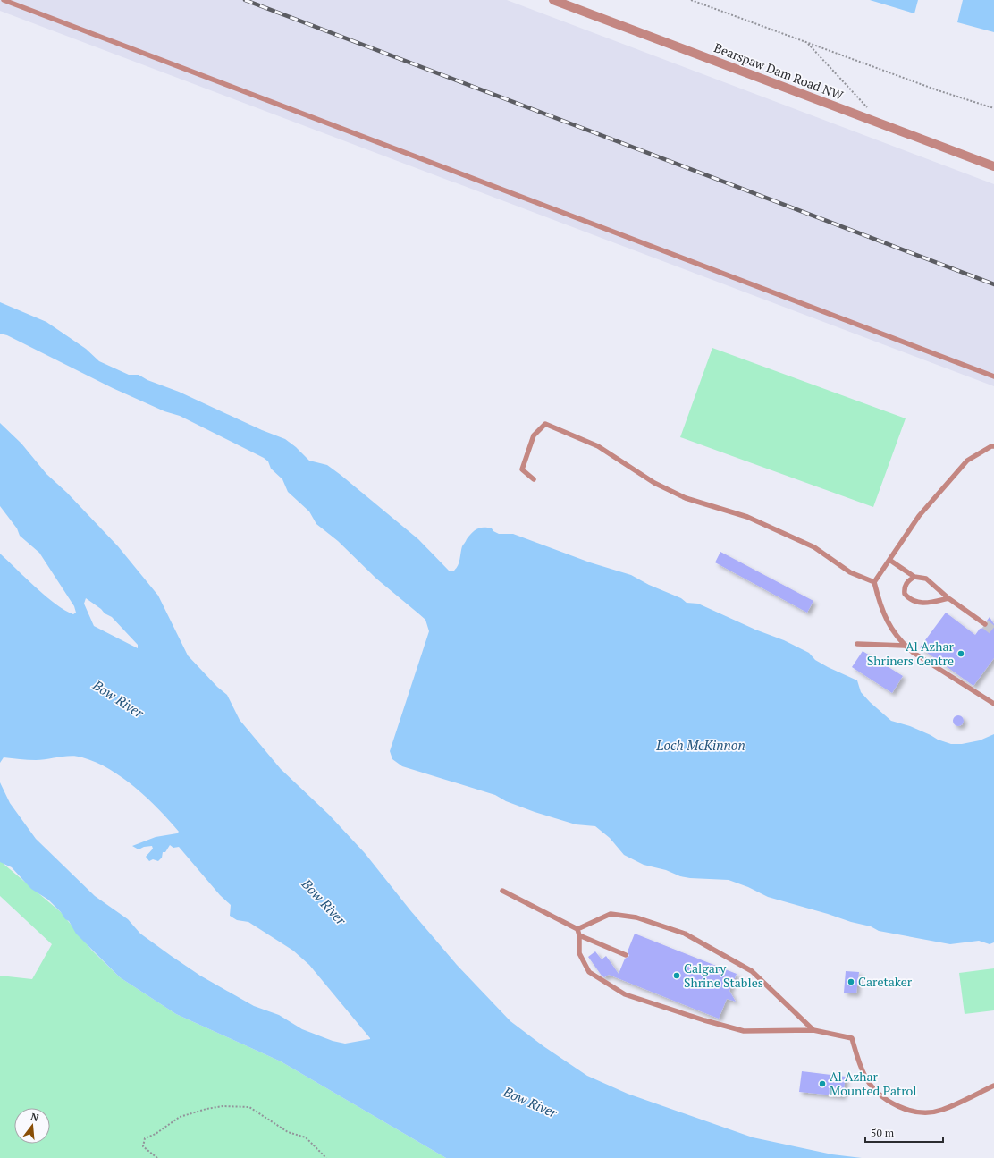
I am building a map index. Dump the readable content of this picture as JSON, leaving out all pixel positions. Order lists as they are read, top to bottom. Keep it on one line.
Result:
{"streets":{"street":["Bearspaw Dam Road NW"]},"water":["Bow River","Loch McKinnon"],"places":["Al Azhar Shriners Centre","Calgary Shrine Stables","Caretaker","Al Azhar Mounted Patrol"],"scale_bar":"50 m","north":"top"}
